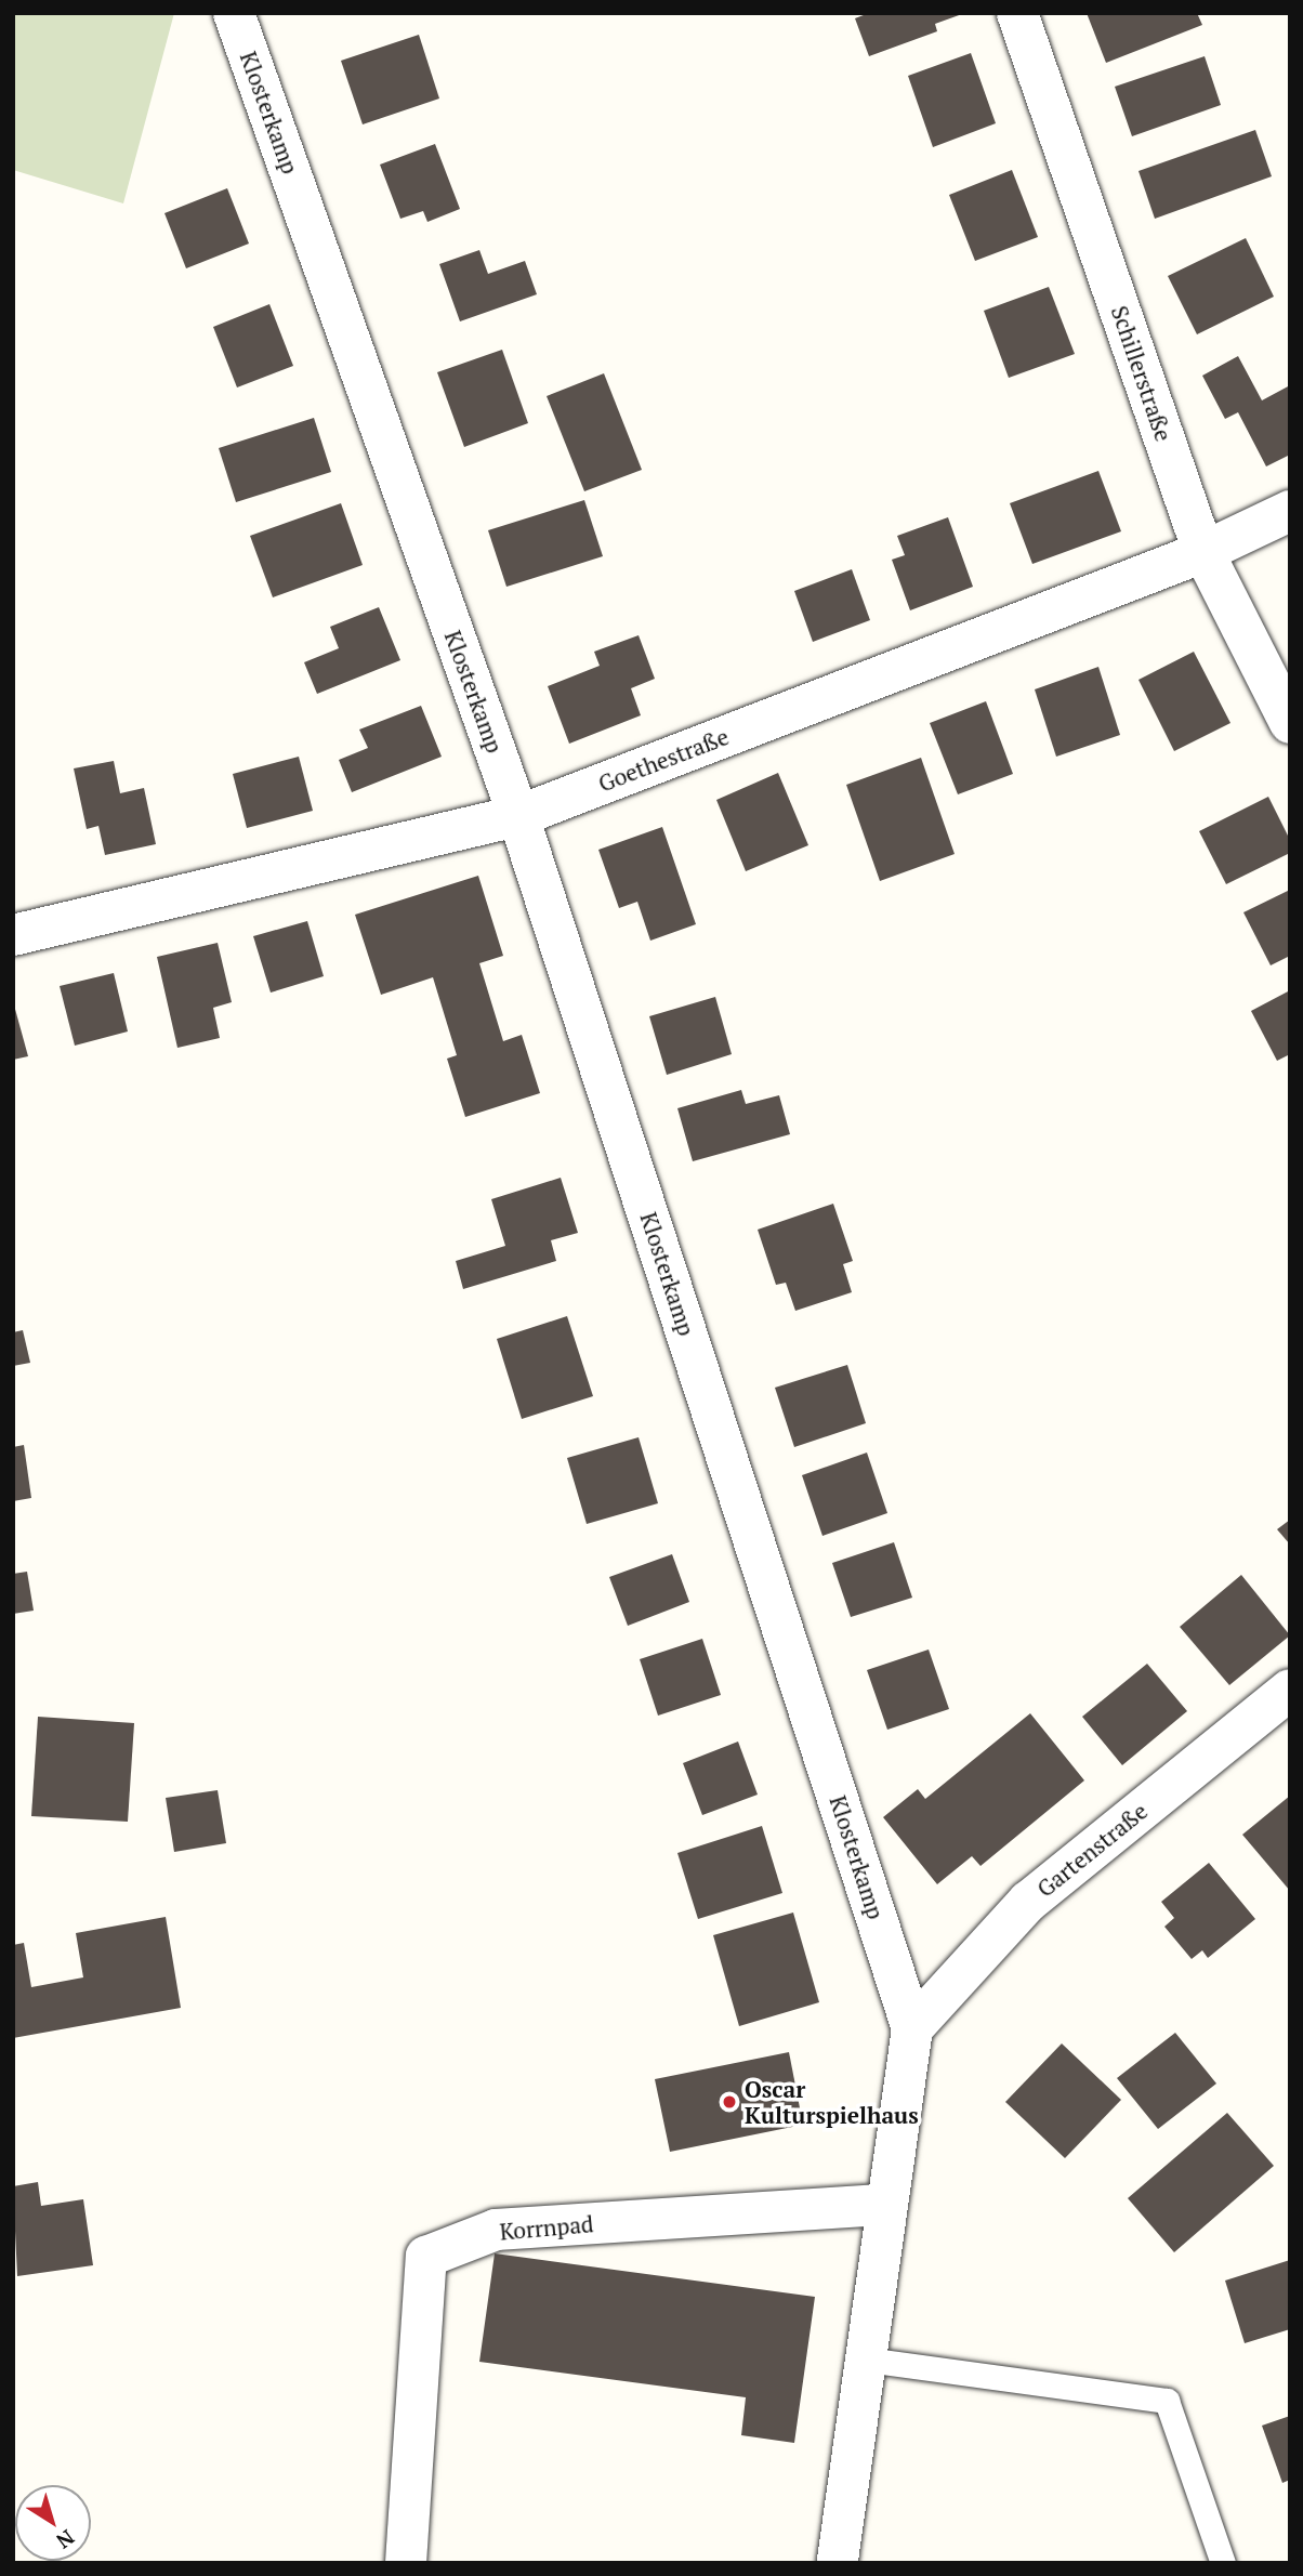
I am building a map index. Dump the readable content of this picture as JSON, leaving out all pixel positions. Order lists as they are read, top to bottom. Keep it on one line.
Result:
{"streets":{"street":["Klosterkamp","Schillerstraße","Goethestraße","Gartenstraße","Korrnpad"]},"crossings":[["Klosterkamp","Goethestraße"],["Klosterkamp","Gartenstraße"],["Klosterkamp","Korrnpad"],["Schillerstraße","Goethestraße"]],"places":["Oscar Kulturspielhaus"],"north":"bottom right"}
